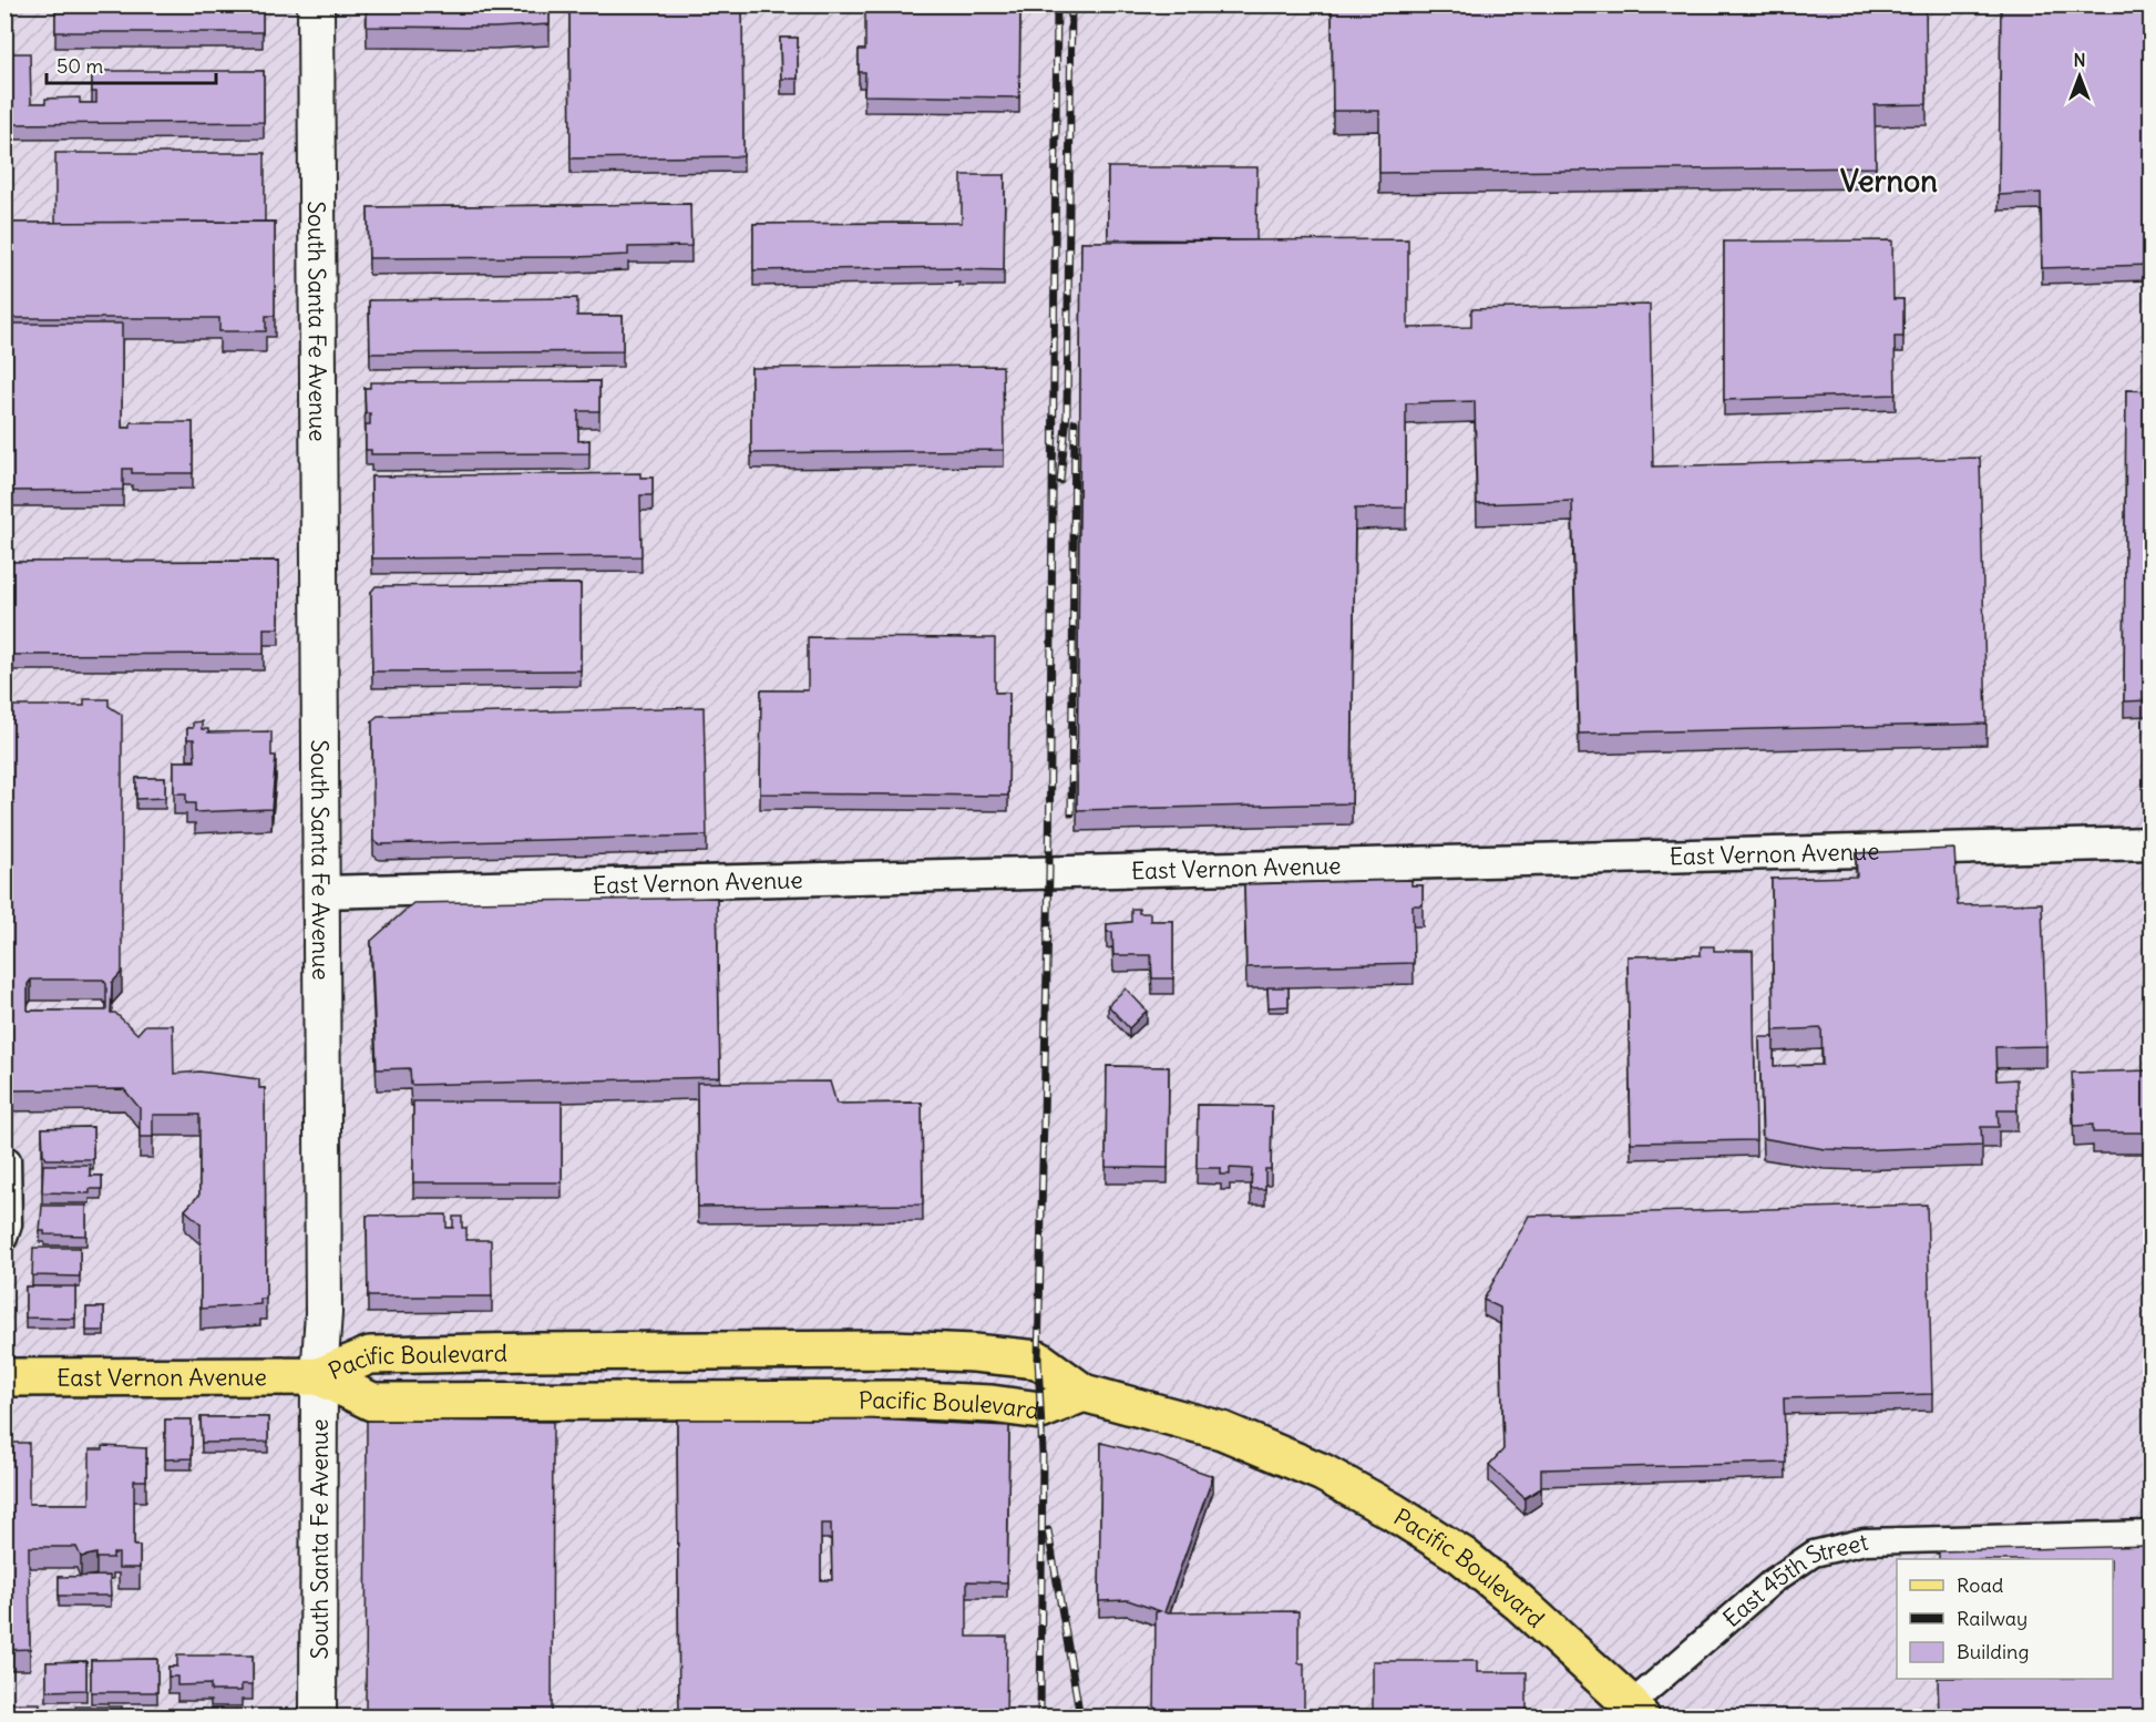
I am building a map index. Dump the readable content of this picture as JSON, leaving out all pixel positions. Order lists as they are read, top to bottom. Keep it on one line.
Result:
{"streets":{"main road":["South Santa Fe Avenue","East Vernon Avenue","Pacific Boulevard"],"street":["East 45th Street"]},"crossings":[["South Santa Fe Avenue","East Vernon Avenue"],["South Santa Fe Avenue","Pacific Boulevard"],["East Vernon Avenue","Pacific Boulevard"],["Pacific Boulevard","East 45th Street"]],"districts":["Vernon"],"legend":["Road","Railway","Building"],"scale_bar":"50 m","north":"top"}
